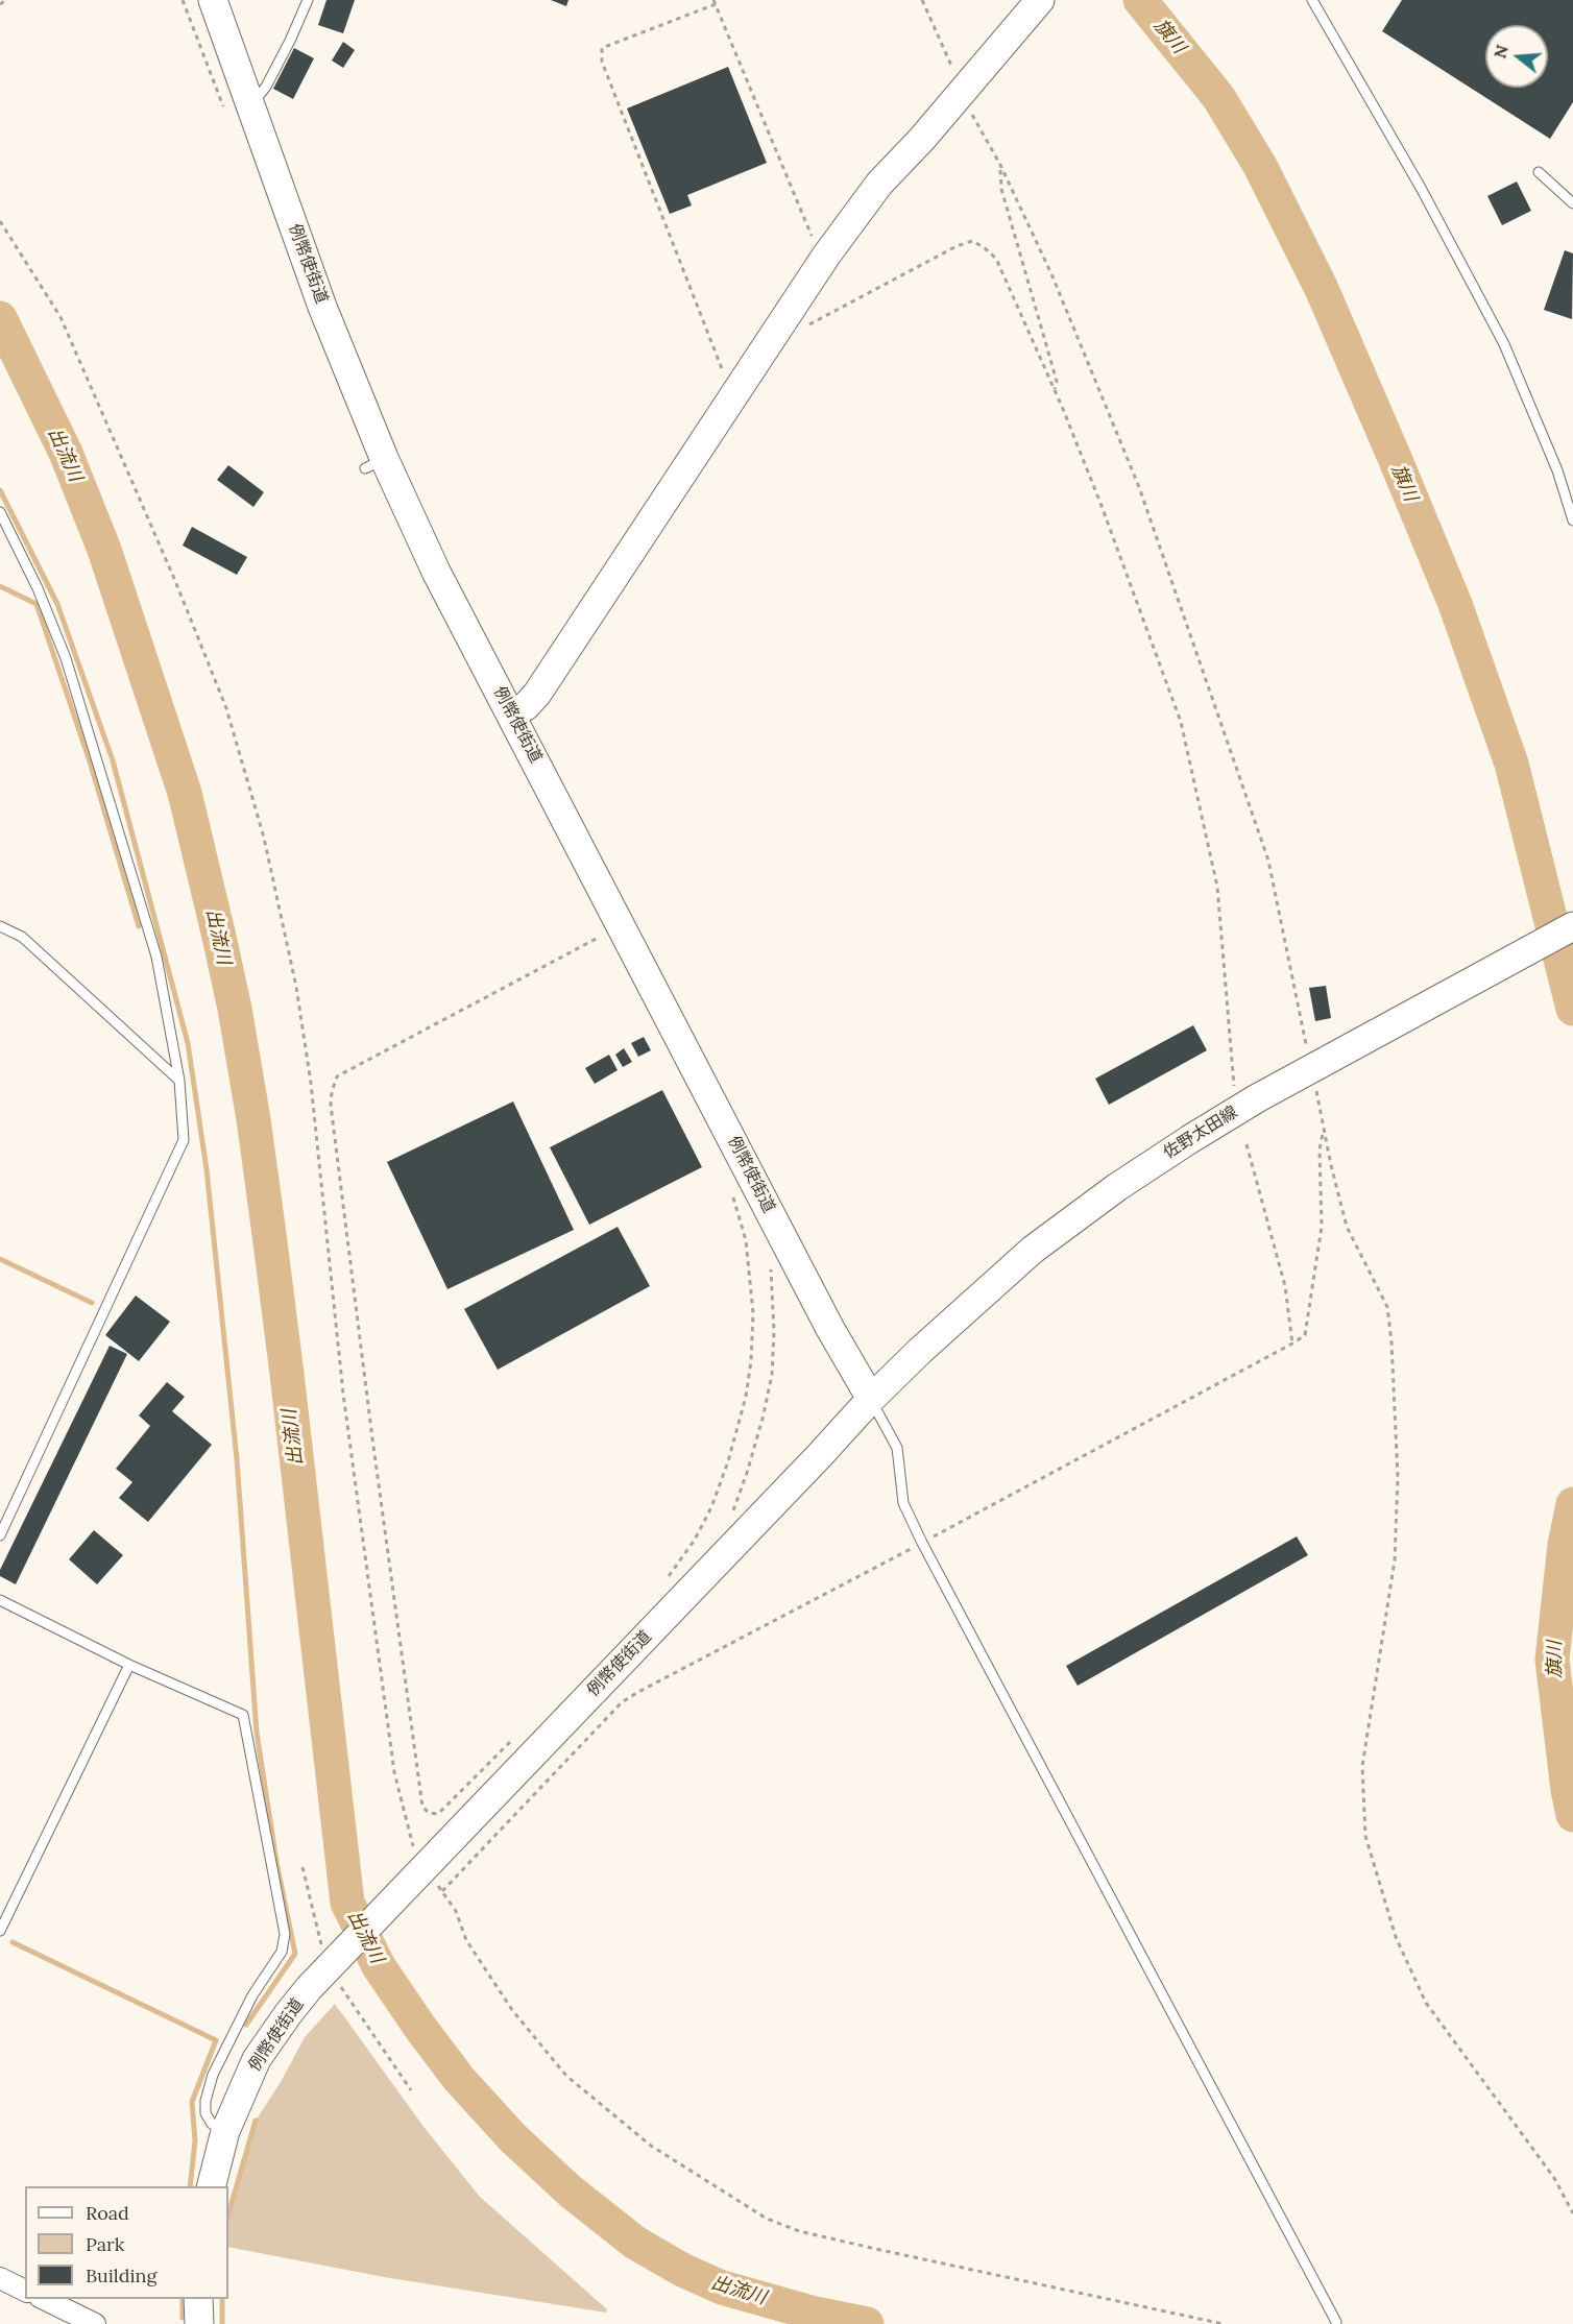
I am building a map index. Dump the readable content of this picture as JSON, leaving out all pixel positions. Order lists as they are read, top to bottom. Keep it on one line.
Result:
{"streets":{"street":["例幣使街道","佐野太田線"]},"crossings":[["例幣使街道","佐野太田線"]],"water":["旗川","出流川"],"legend":["Road","Park","Building"],"north":"left"}
